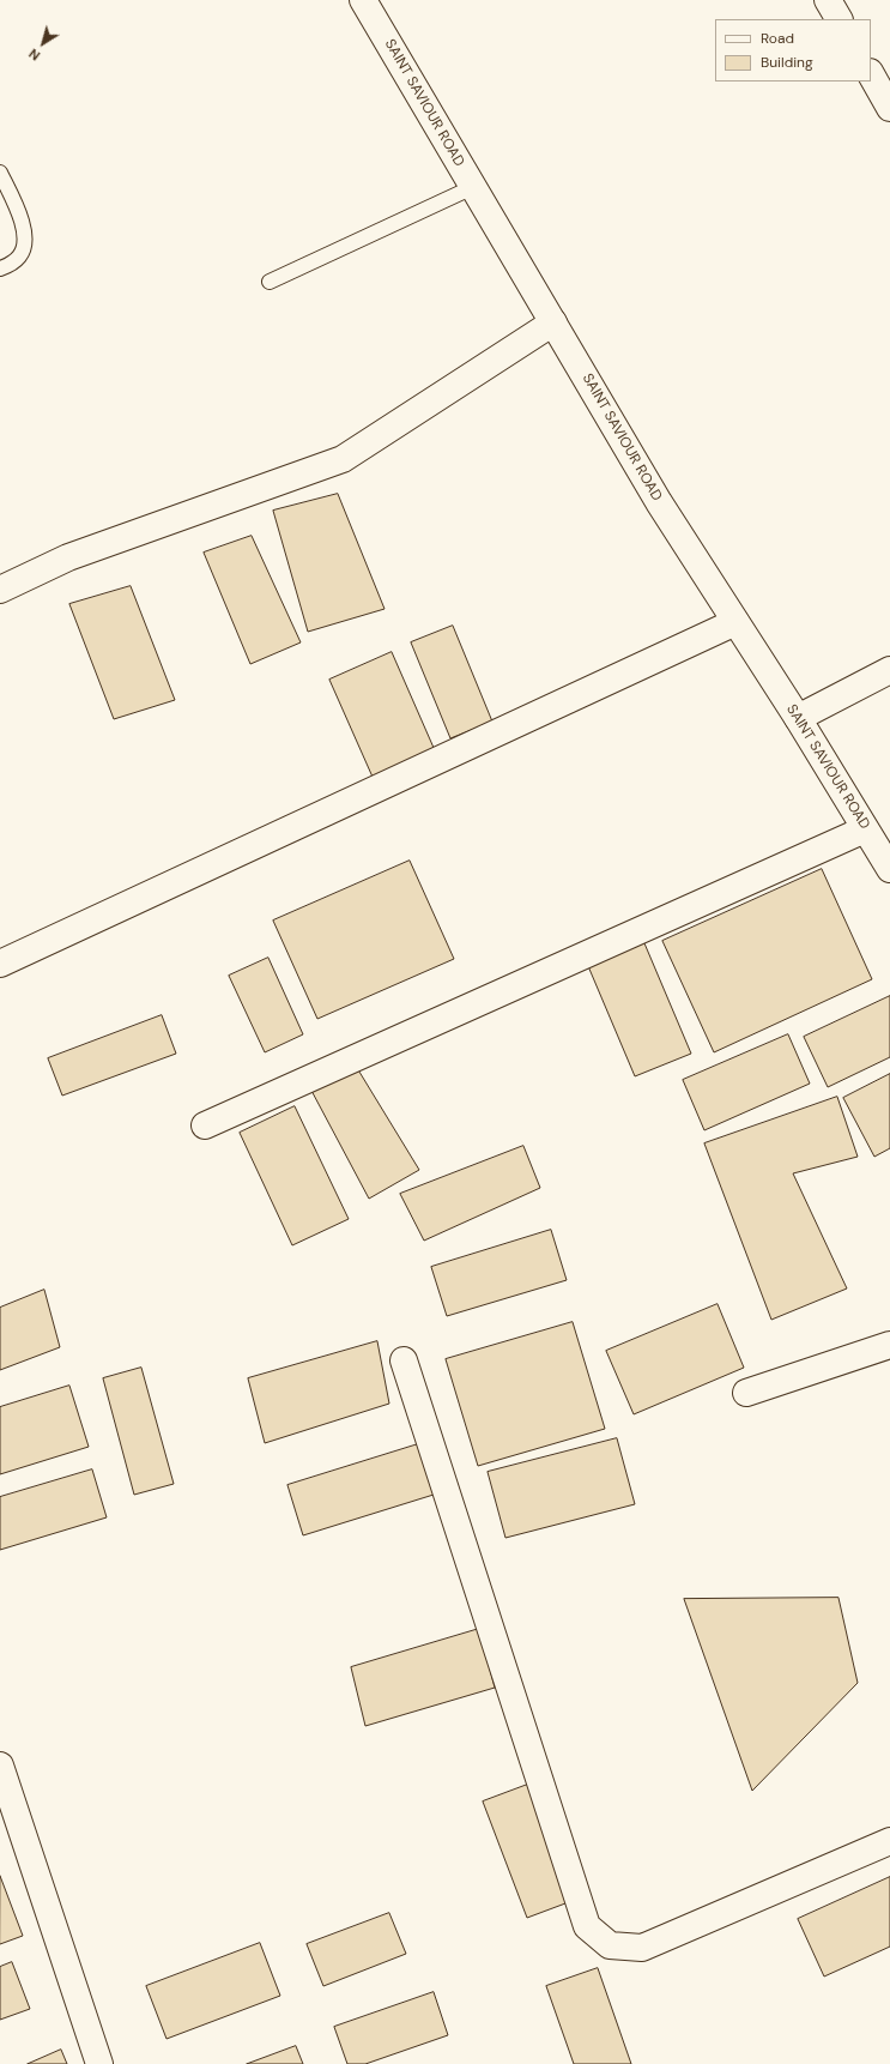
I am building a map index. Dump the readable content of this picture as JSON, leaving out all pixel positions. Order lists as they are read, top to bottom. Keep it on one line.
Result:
{"streets":{"street":["SAINT SAVIOUR ROAD"]},"legend":["Road","Building"],"north":"bottom left"}
